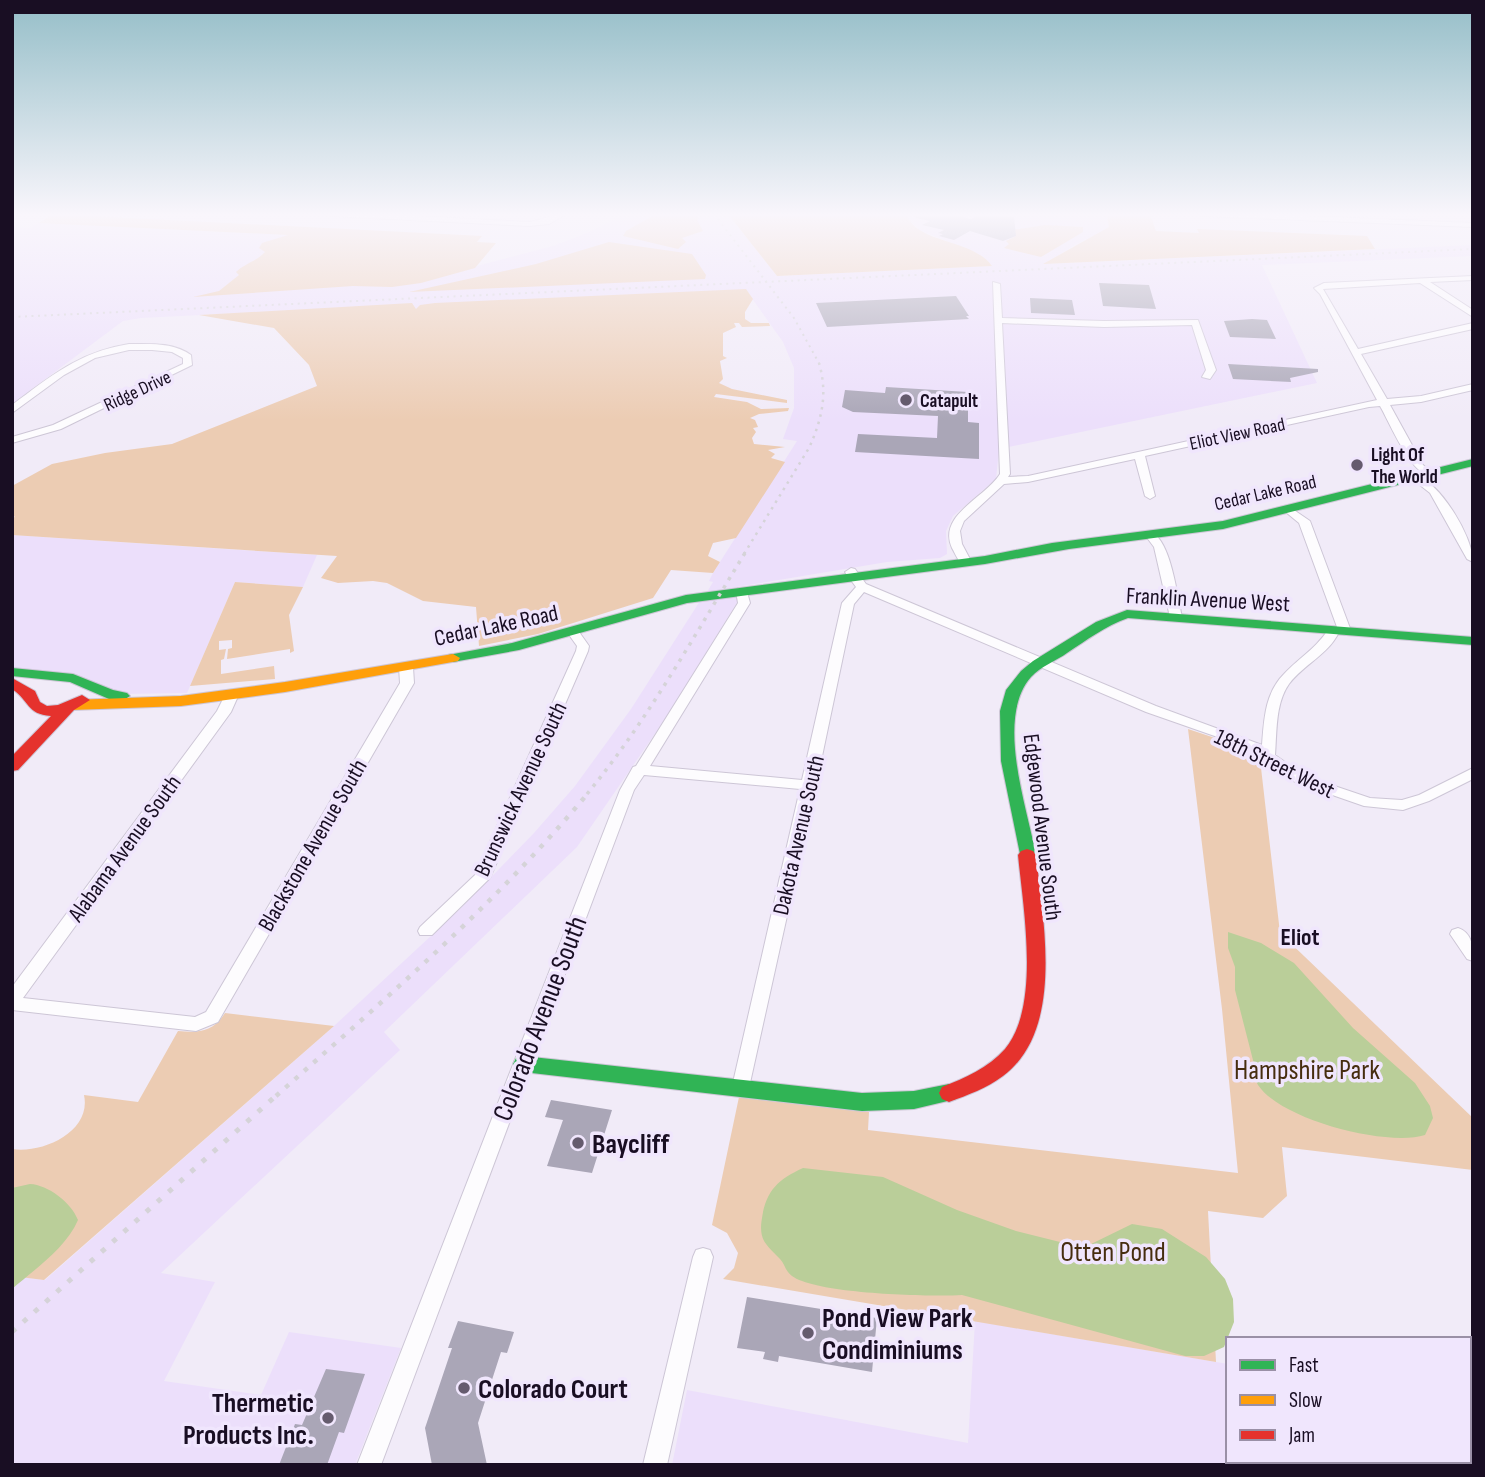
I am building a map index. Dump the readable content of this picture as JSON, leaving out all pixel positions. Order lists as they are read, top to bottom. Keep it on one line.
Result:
{"streets":{"street":["Ridge Drive","Eliot View Road","Cedar Lake Road","Franklin Avenue West","18th Street West","Brunswick Avenue South","Edgewood Avenue South","Dakota Avenue South","Blackstone Avenue South","Alabama Avenue South","Colorado Avenue South"]},"crossings":[["Cedar Lake Road","Brunswick Avenue South"],["Cedar Lake Road","Dakota Avenue South"],["Cedar Lake Road","Blackstone Avenue South"],["Cedar Lake Road","Alabama Avenue South"],["Cedar Lake Road","Colorado Avenue South"],["Franklin Avenue West","18th Street West"],["Franklin Avenue West","Edgewood Avenue South"],["18th Street West","Edgewood Avenue South"],["Edgewood Avenue South","Dakota Avenue South"],["Edgewood Avenue South","Colorado Avenue South"],["Blackstone Avenue South","Alabama Avenue South"]],"districts":["Eliot"],"parks":["Hampshire Park","Otten Pond"],"places":["Catapult","Light Of The World","Baycliff","Pond View Park Condiminiums","Colorado Court","Thermetic Products Inc."],"legend":["Fast","Slow","Jam"]}
